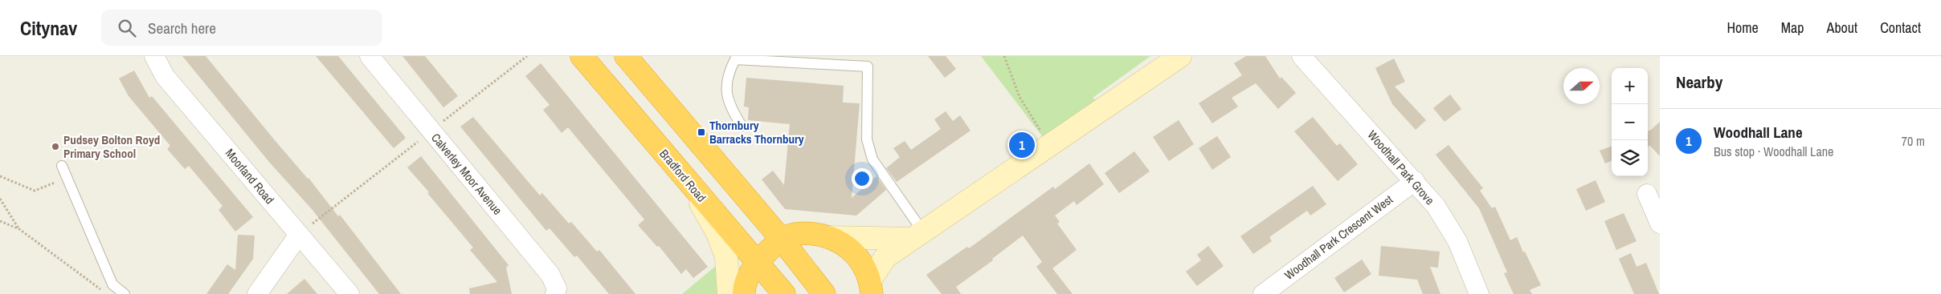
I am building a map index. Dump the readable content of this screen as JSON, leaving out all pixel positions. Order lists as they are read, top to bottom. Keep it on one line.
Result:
{"streets":{"highway":["Bradford Road"],"street":["Woodhall Park Grove","Calverley Moor Avenue","Moorland Road","Woodhall Park Crescent West"]},"crossings":[["Woodhall Park Grove","Woodhall Park Crescent West"]],"places":{"transit":["Thornbury Barracks Thornbury"],"other":["Pudsey Bolton Royd Primary School"]},"north":"right","page":{"header":"Citynav","search":"Search here","nav":["Home","Map","About","Contact"],"heading":"Nearby","map_buttons":["+","−"],"list":[{"mark":"1","name":"Woodhall Lane","note":"Bus stop · Woodhall Lane","value":"70 m"}],"pins":"1"}}
